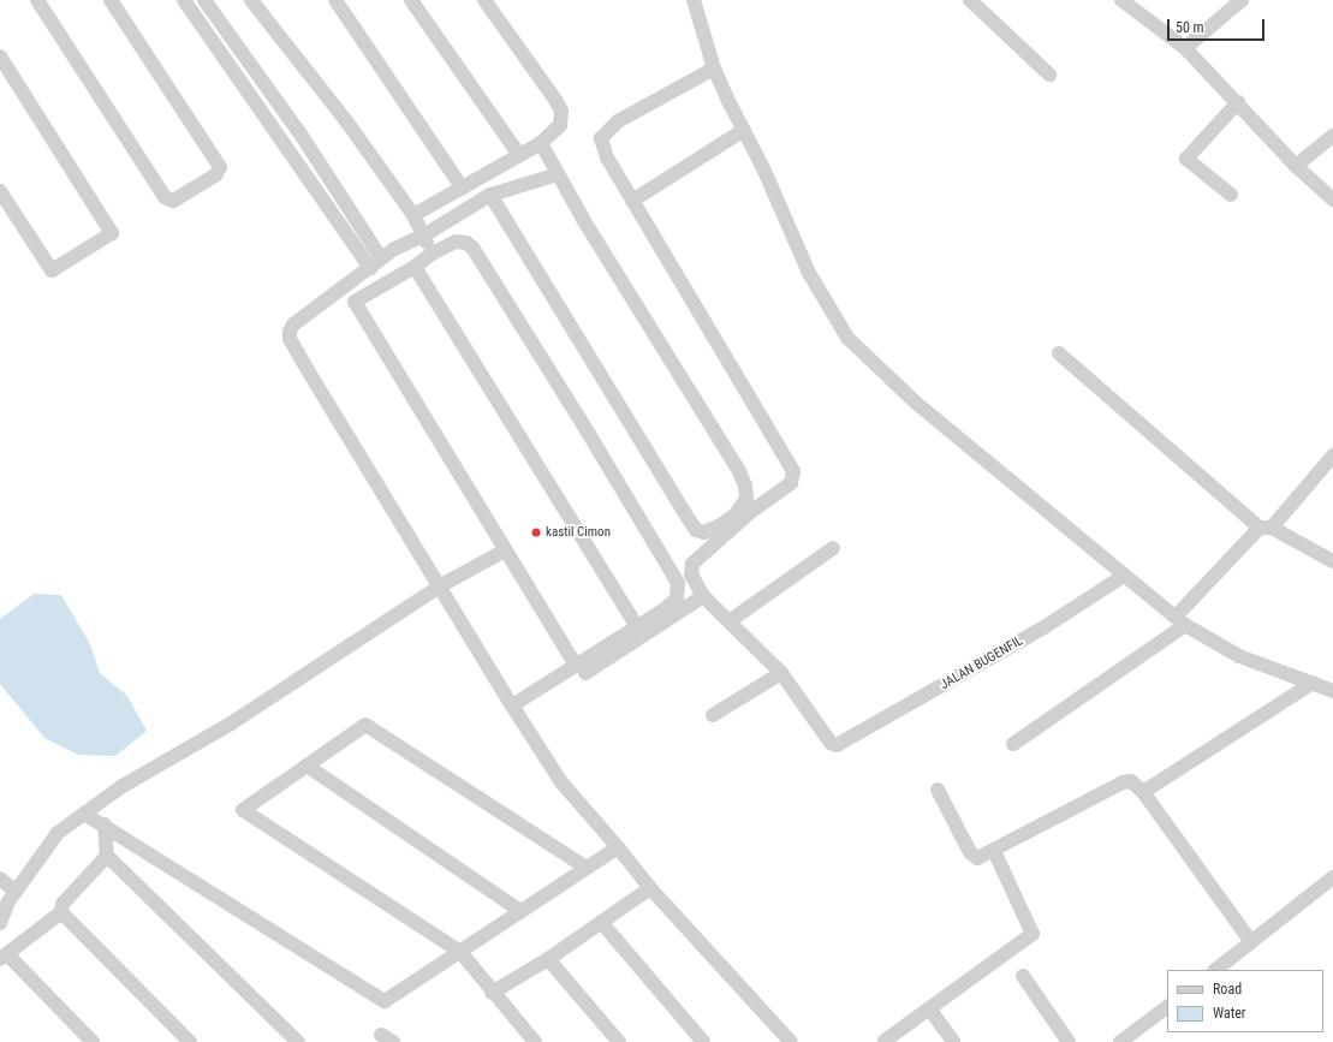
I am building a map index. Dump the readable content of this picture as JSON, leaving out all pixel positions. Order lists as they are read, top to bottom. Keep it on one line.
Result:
{"streets":{"street":["JALAN BUGENFIL"]},"places":["kastil Cimon"],"legend":["Road","Water"],"scale_bar":"50 m"}
